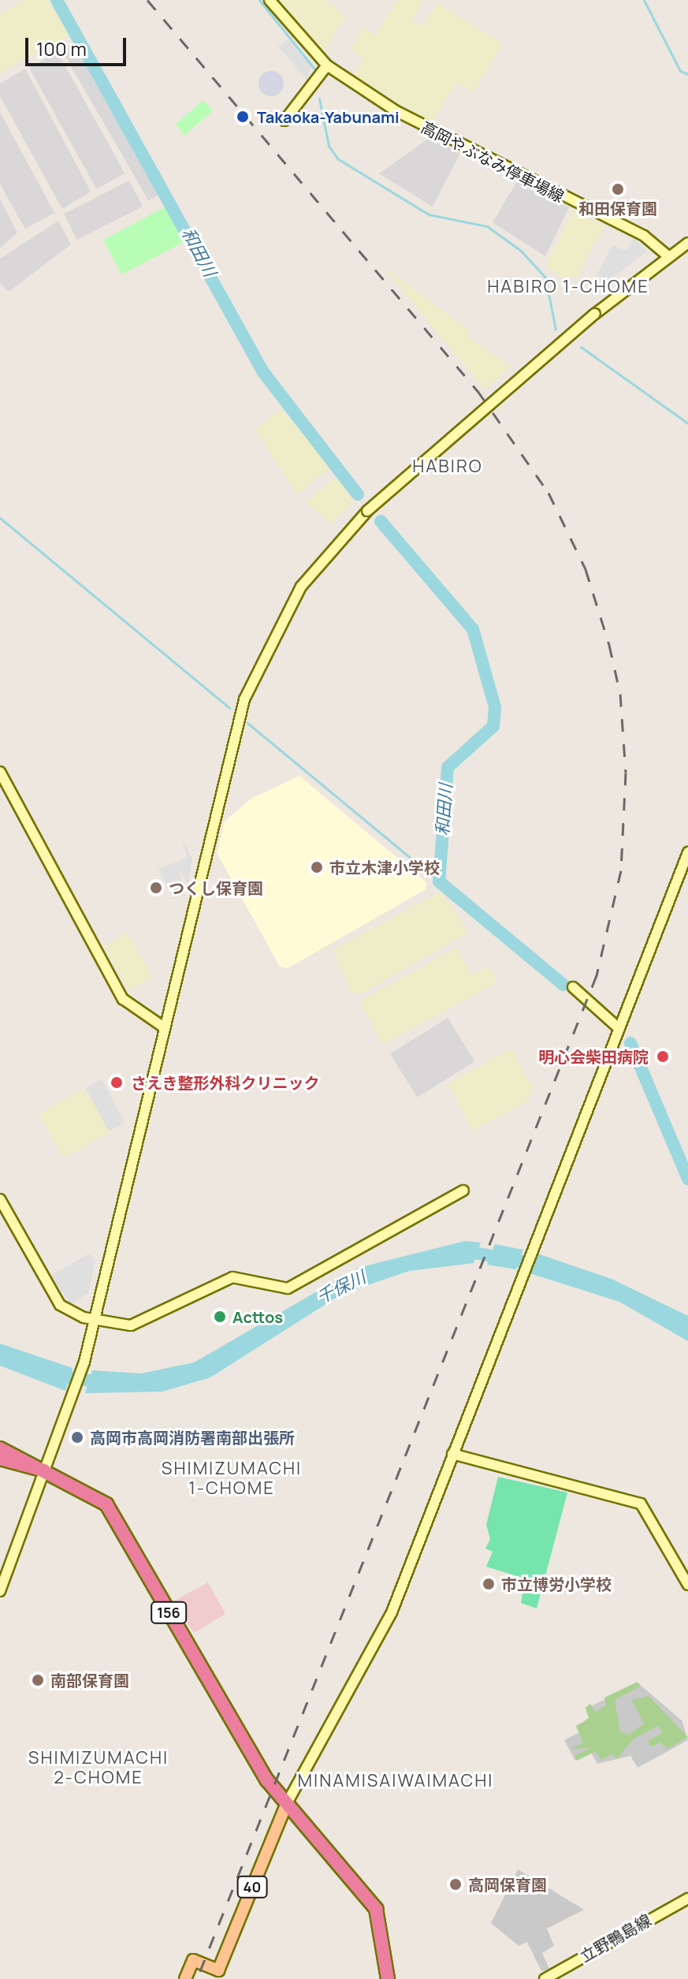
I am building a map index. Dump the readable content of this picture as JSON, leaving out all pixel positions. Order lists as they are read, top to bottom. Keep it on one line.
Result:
{"streets":{"highway":["156"],"main road":["40"],"street":["高岡やぶなみ停車場線","立野鴨島線"]},"crossings":[["156","40"]],"districts":["HABIRO 1-CHOME","HABIRO","SHIMIZUMACHI 1-CHOME","SHIMIZUMACHI 2-CHOME","MINAMISAIWAIMACHI"],"water":["和田川","千保川"],"places":["Takaoka-Yabunami","和田保育園","市立木津小学校","つくし保育園","明心会柴田病院","さえき整形外科クリニック","Acttos","高岡市高岡消防署南部出張所","市立博労小学校","南部保育園","高岡保育園"],"scale_bar":"100 m"}
